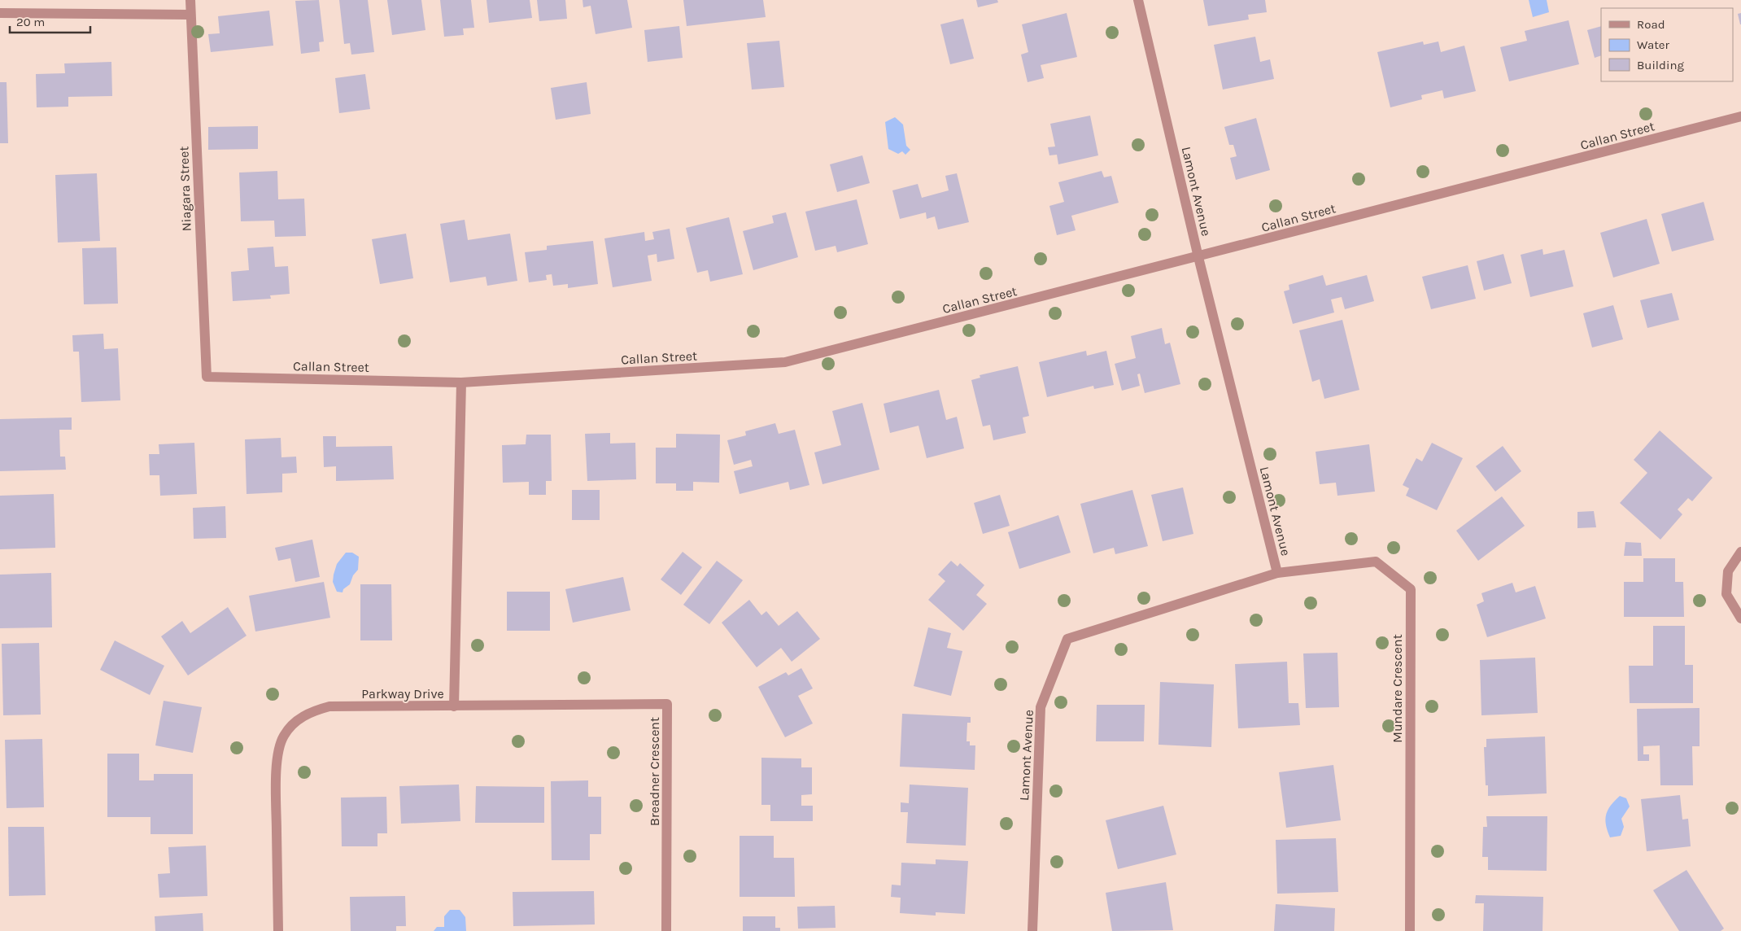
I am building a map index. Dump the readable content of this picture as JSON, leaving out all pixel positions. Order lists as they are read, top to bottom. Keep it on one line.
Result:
{"streets":{"street":["Callan Street","Niagara Street","Lamont Avenue","Mundare Crescent","Parkway Drive","Breadner Crescent"]},"crossings":[["Callan Street","Niagara Street"],["Callan Street","Lamont Avenue"],["Callan Street","Parkway Drive"],["Lamont Avenue","Mundare Crescent"],["Parkway Drive","Breadner Crescent"]],"legend":["Road","Water","Building"],"scale_bar":"20 m"}
